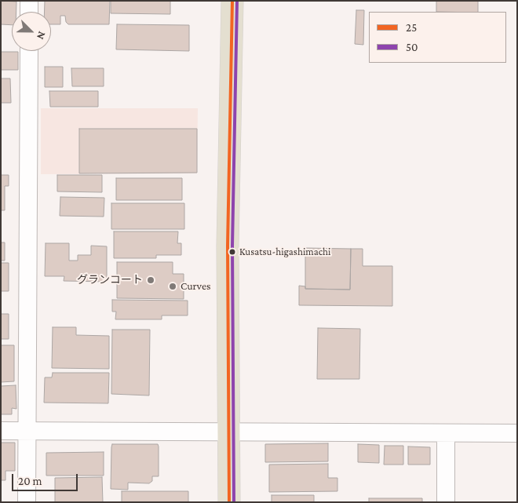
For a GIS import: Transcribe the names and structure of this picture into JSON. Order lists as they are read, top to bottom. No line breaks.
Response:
{"places":["Kusatsu-higashimachi","グランコート","Curves"],"lines":["transit line 25","transit line 50"],"legend":["25","50"],"scale_bar":"20 m","north":"bottom right"}
